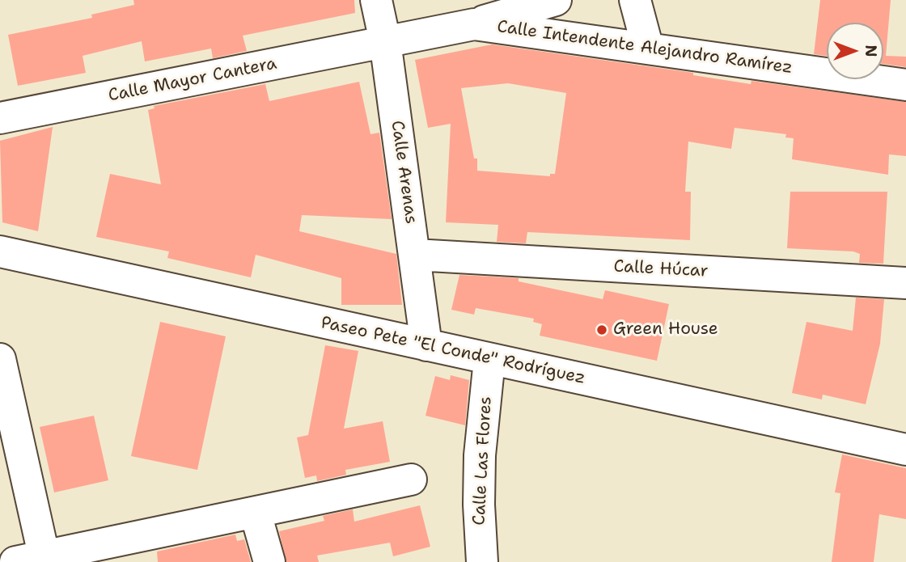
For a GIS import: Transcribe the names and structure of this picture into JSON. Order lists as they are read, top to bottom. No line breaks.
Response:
{"streets":{"street":["Calle Intendente Alejandro Ramírez","Calle Mayor Cantera","Calle Arenas","Calle Húcar","Paseo Pete \"El Conde\" Rodríguez","Calle Las Flores"]},"crossings":[["Calle Intendente Alejandro Ramírez","Calle Mayor Cantera"],["Calle Intendente Alejandro Ramírez","Calle Arenas"],["Calle Mayor Cantera","Calle Arenas"],["Calle Arenas","Calle Húcar"],["Calle Arenas","Paseo Pete \"El Conde\" Rodríguez"],["Paseo Pete \"El Conde\" Rodríguez","Calle Las Flores"]],"places":["Green House"],"north":"right"}
